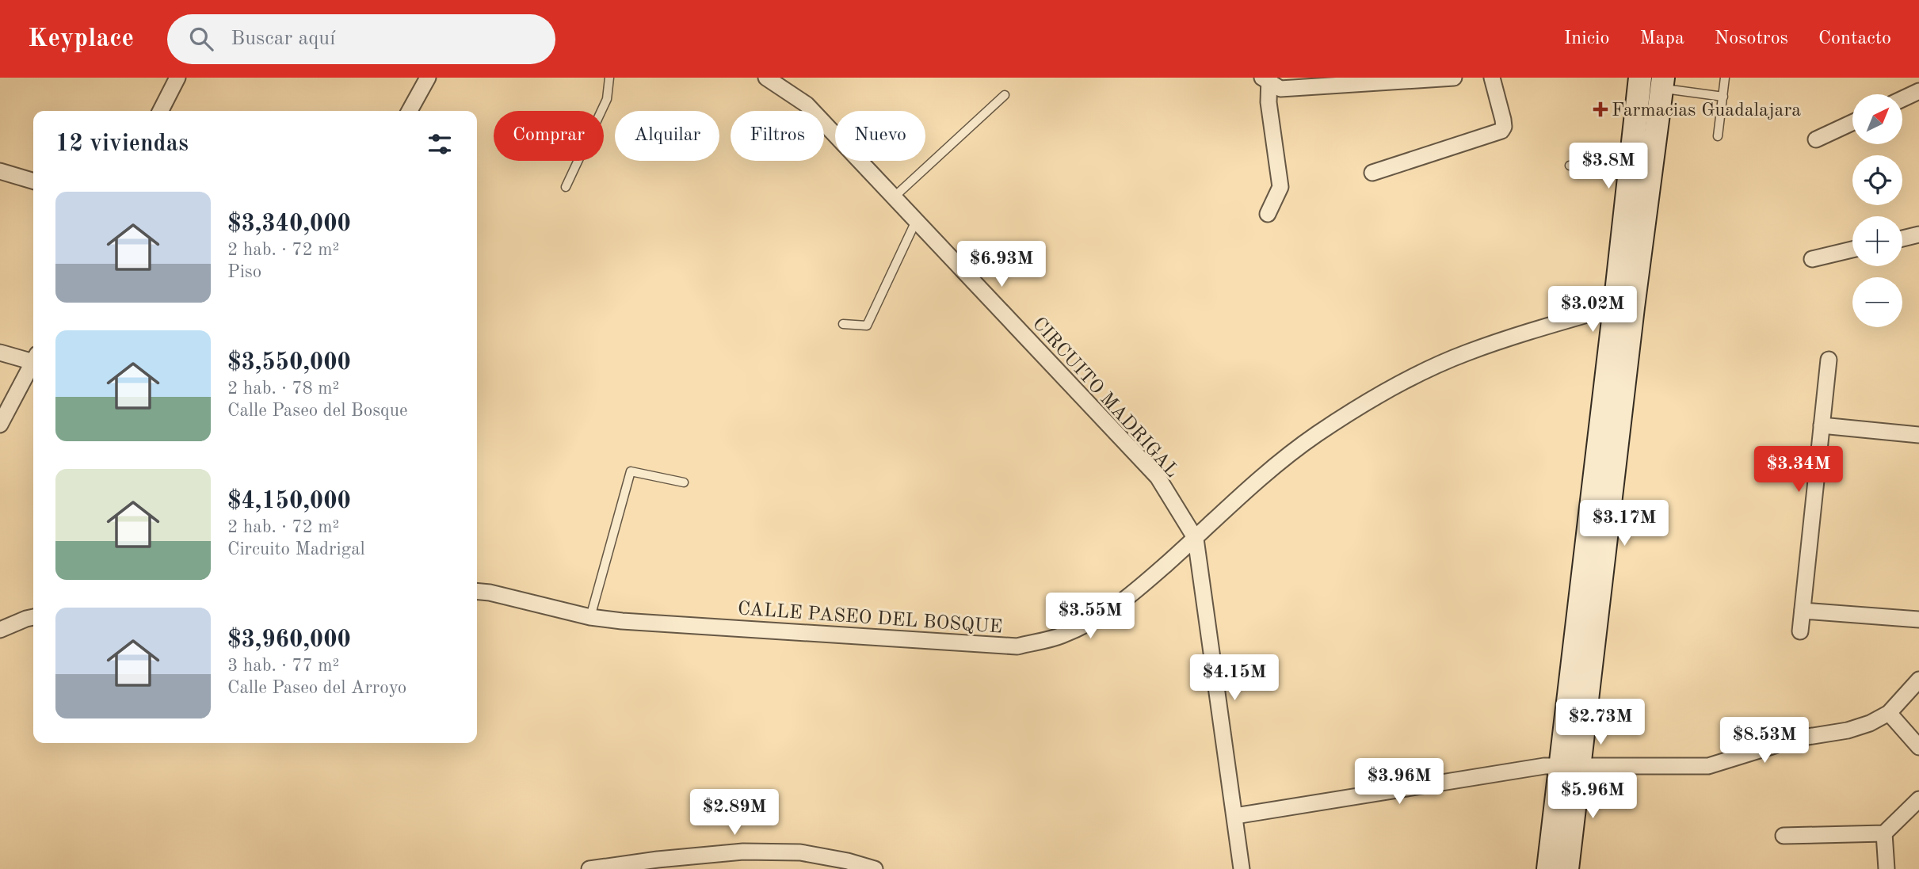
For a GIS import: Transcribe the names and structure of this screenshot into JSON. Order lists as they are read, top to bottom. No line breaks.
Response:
{"streets":{"street":["CIRCUITO MADRIGAL","CALLE PASEO DEL BOSQUE"]},"crossings":[["CIRCUITO MADRIGAL","CALLE PASEO DEL BOSQUE"]],"places":{"health":["Farmacias Guadalajara"]},"north":"top right","page":{"header":"Keyplace","search":"Buscar aquí","nav":["Inicio","Mapa","Nosotros","Contacto"],"map_buttons":["+","−"],"chip":["Comprar","Alquilar","Filtros","Nuevo"],"heading":"12 viviendas","price":["$3.8M","$6.93M","$3.02M","$3.34M","$3.17M","$3.55M","$4.15M","$2.73M","$8.53M","$3.96M","$5.96M","$2.89M"],"list":[{"name":"$3,340,000","note":"2 hab. · 72 m² · Piso"},{"name":"$3,550,000","note":"2 hab. · 78 m² · Calle Paseo del Bosque"},{"name":"$4,150,000","note":"2 hab. · 72 m² · Circuito Madrigal"},{"name":"$3,960,000","note":"3 hab. · 77 m² · Calle Paseo del Arroyo"}]}}
